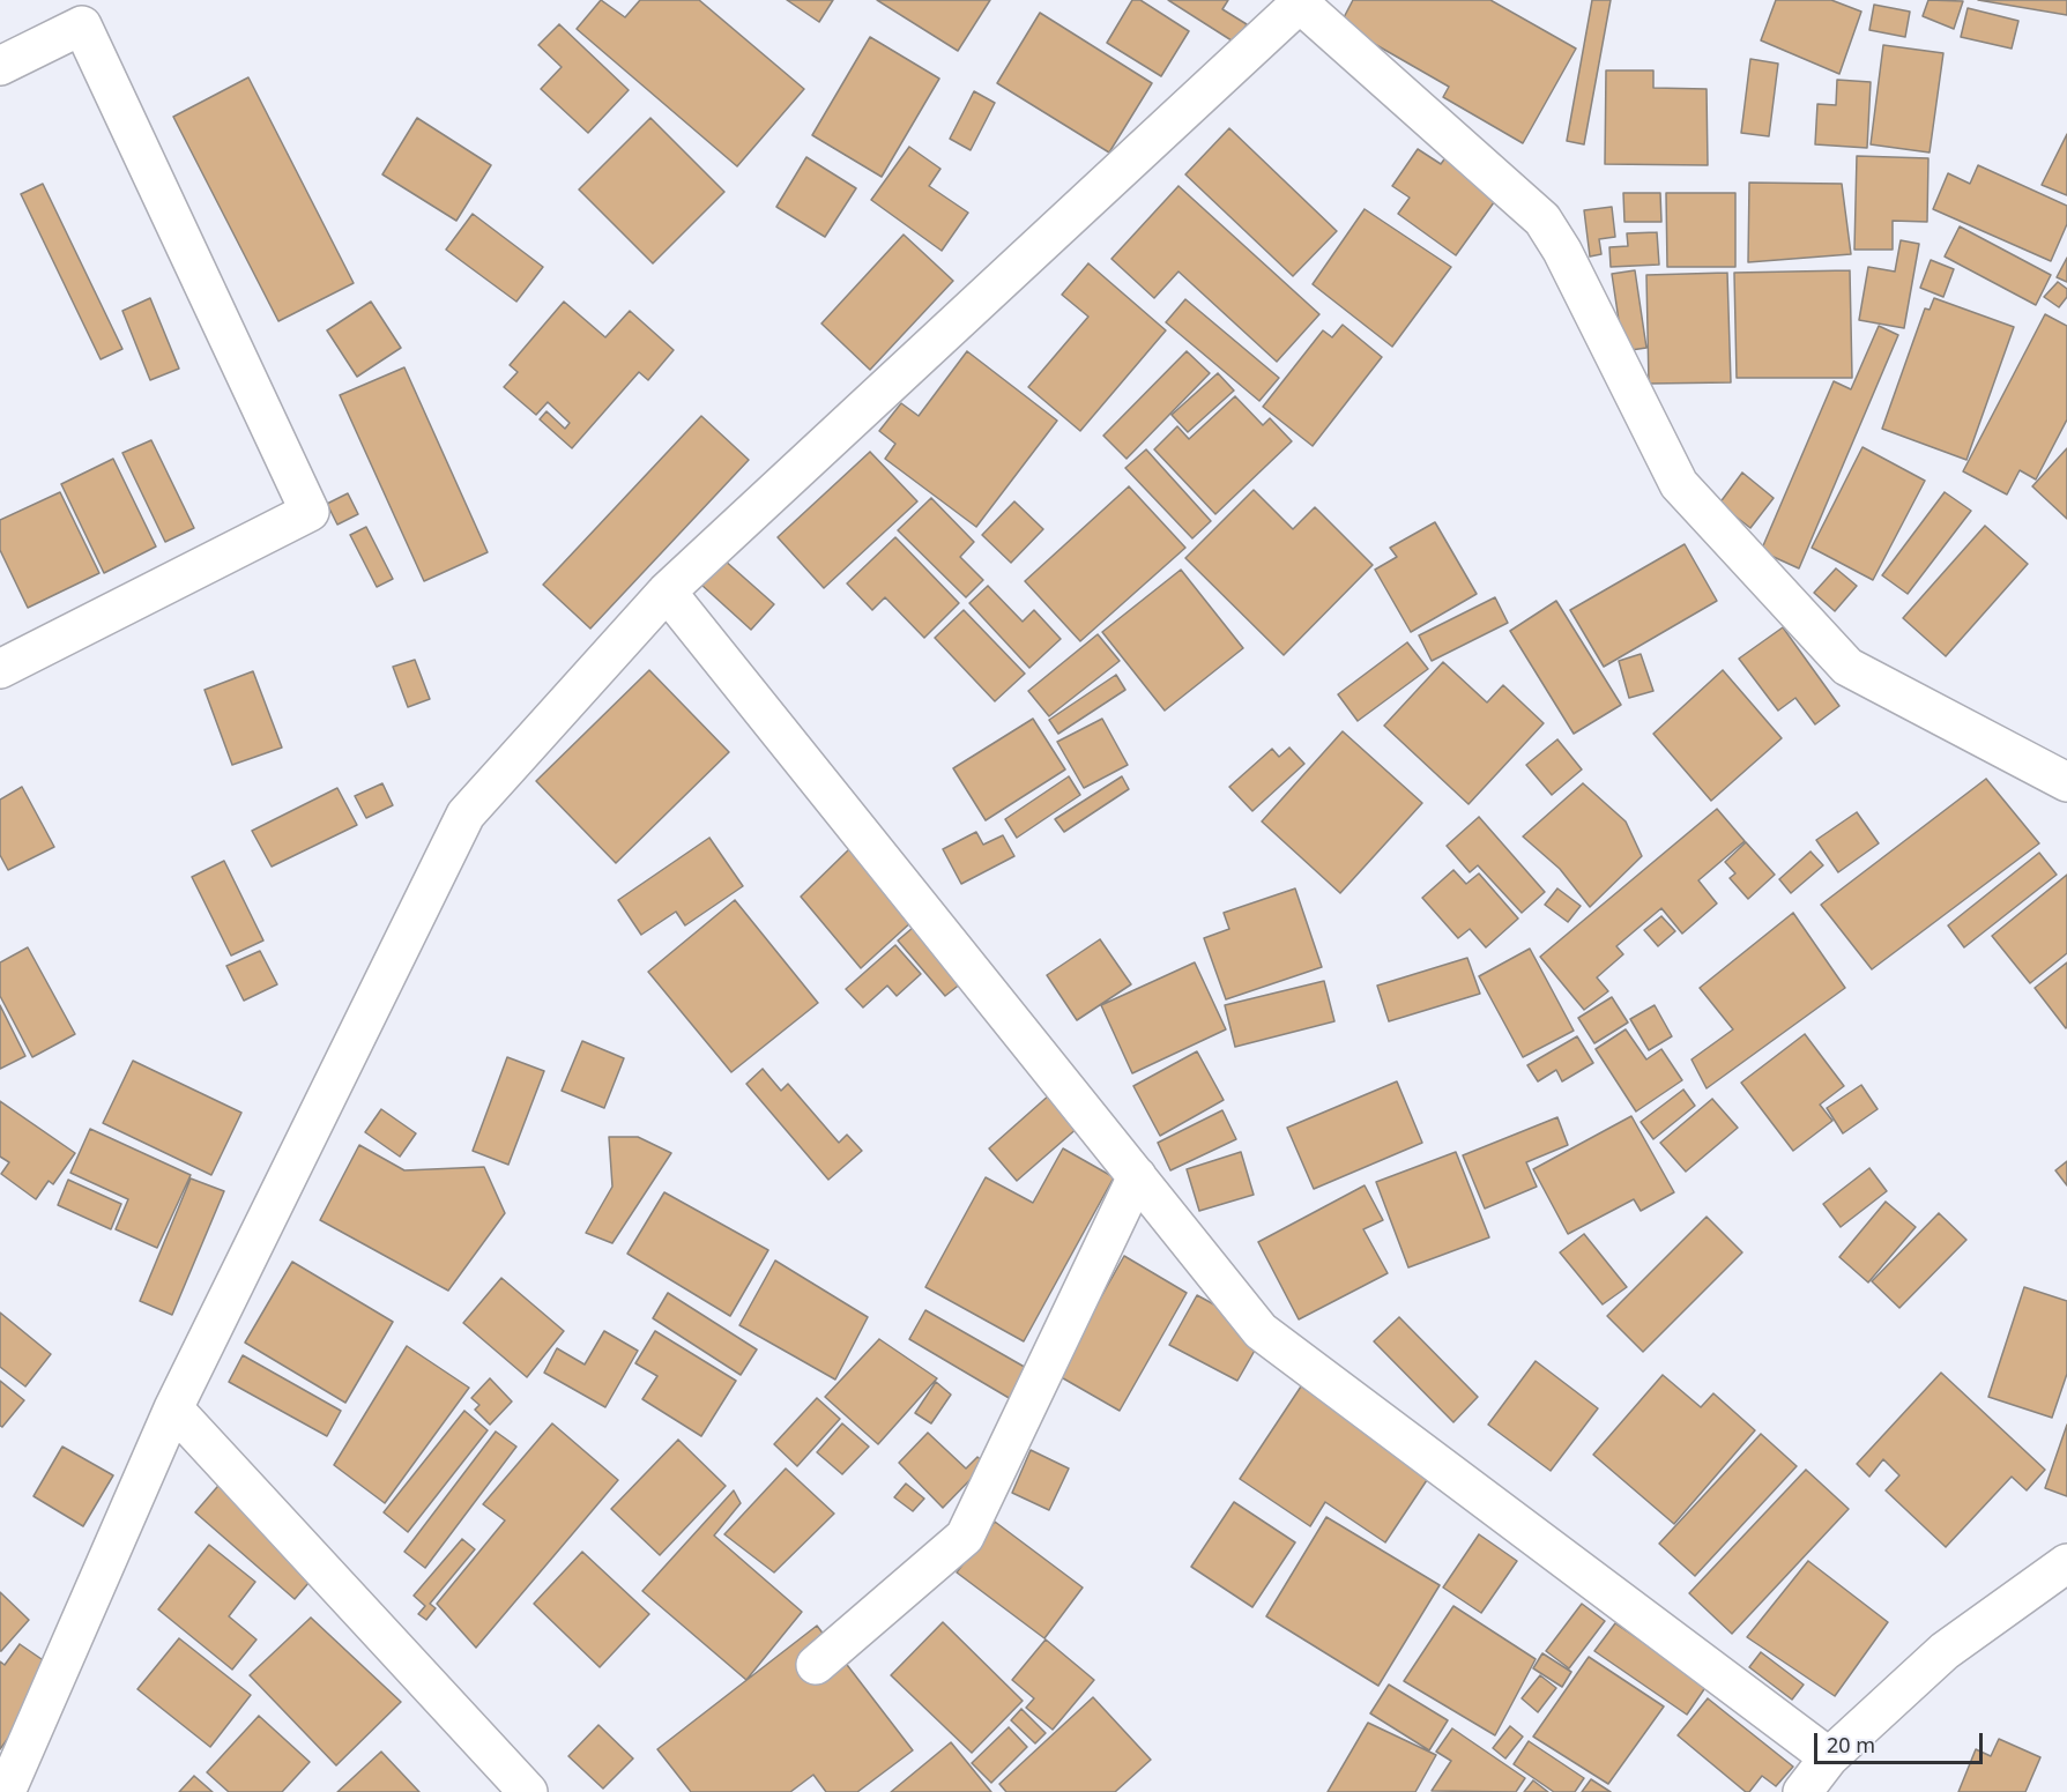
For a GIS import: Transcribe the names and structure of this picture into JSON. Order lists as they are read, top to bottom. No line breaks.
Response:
{"scale_bar":"20 m"}
